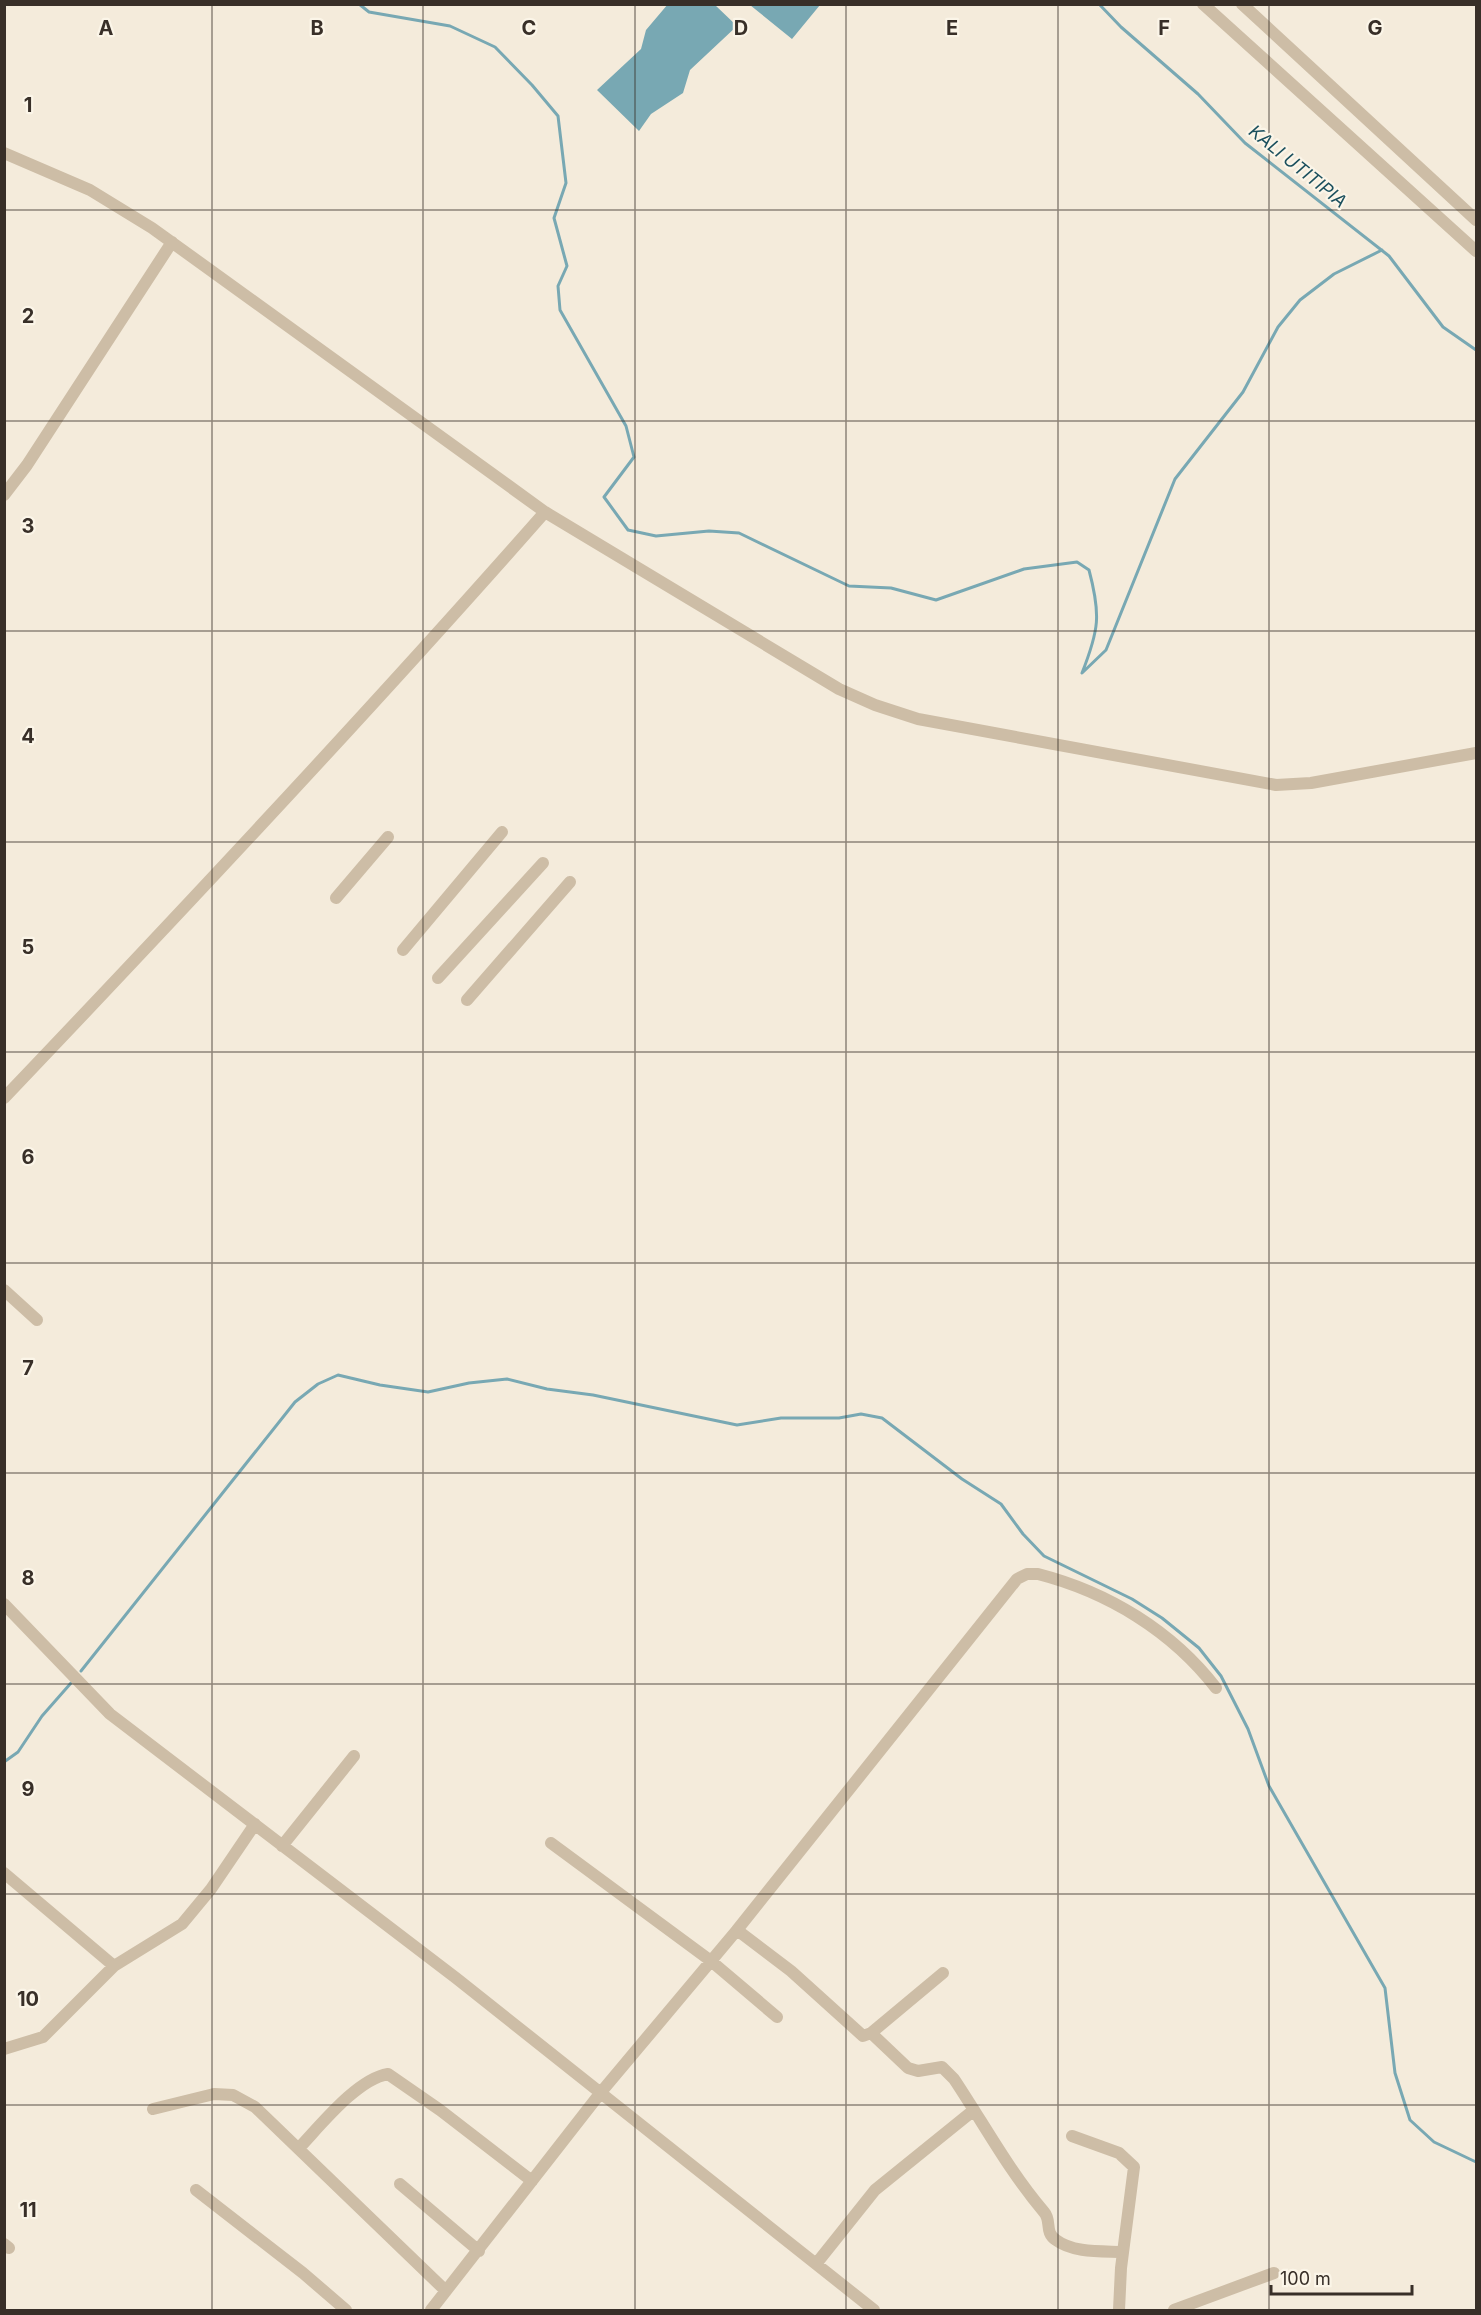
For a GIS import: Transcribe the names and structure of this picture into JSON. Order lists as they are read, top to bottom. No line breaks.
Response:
{"water":["KALI UTITIPIA"],"scale_bar":"100 m","grid":{"columns":["A","B","C","D","E","F","G"],"rows":["1","2","3","4","5","6","7","8","9","10","11"]}}
